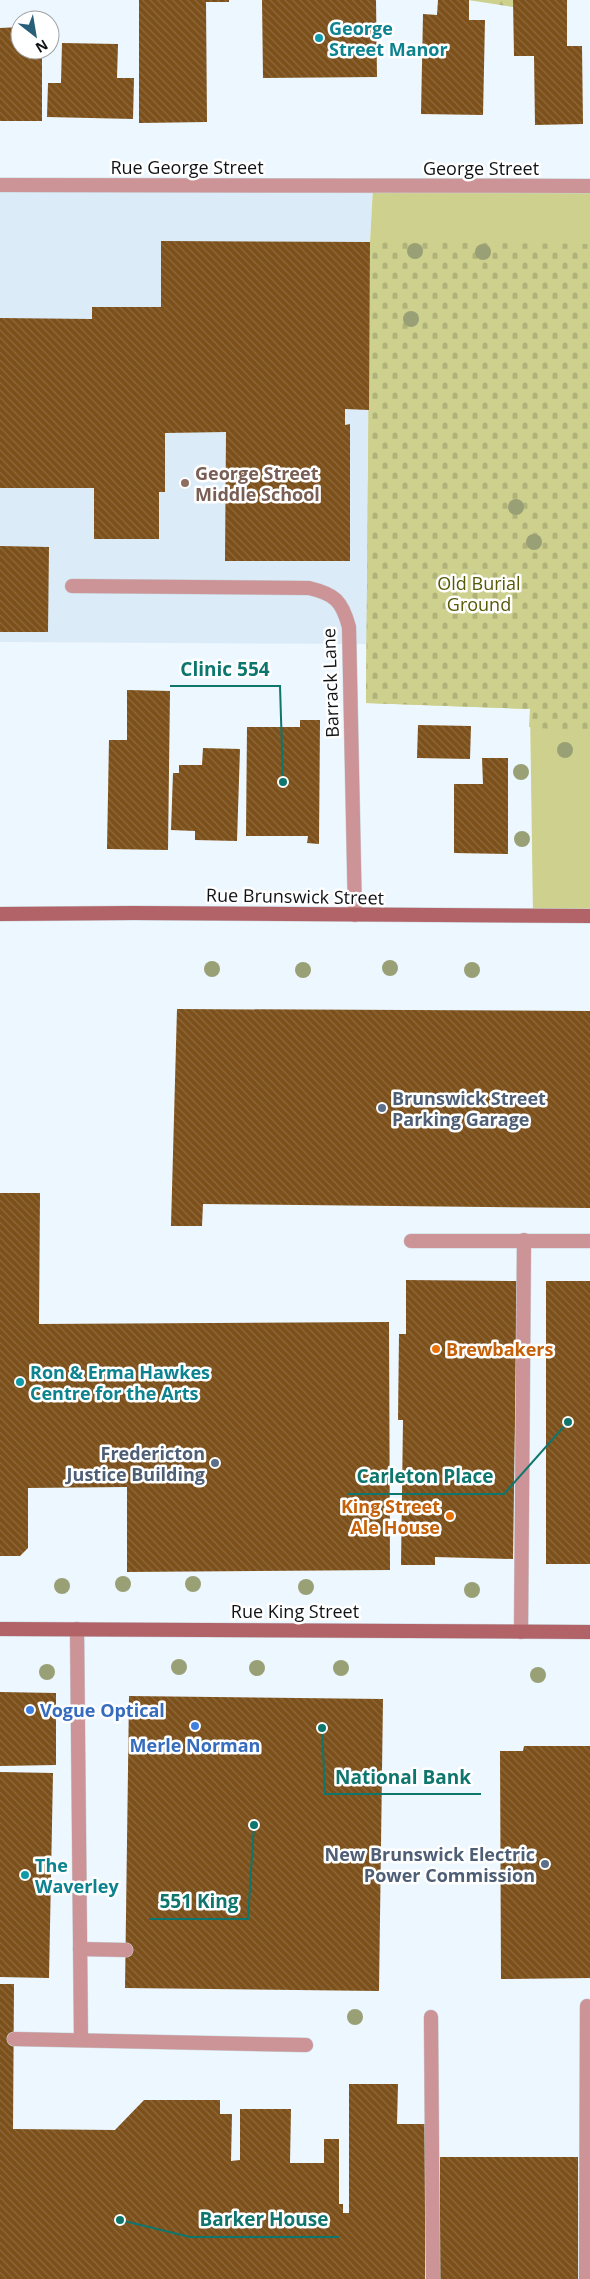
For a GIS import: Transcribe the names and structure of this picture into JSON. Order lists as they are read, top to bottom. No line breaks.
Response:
{"streets":{"main road":["Rue Brunswick Street","Rue King Street"],"street":["Rue George Street","George Street","Barrack Lane"]},"crossings":[["Rue George Street","George Street"],["Barrack Lane","Rue Brunswick Street"]],"parks":["Old Burial Ground"],"places":["George Street Manor","George Street Middle School","Clinic 554","Brunswick Street Parking Garage","Brewbakers","Ron & Erma Hawkes Centre for the Arts","Carleton Place","Fredericton Justice Building","King Street Ale House","Vogue Optical","Merle Norman","National Bank","551 King","New Brunswick Electric Power Commission","The Waverley","Barker House"],"north":"bottom right"}
